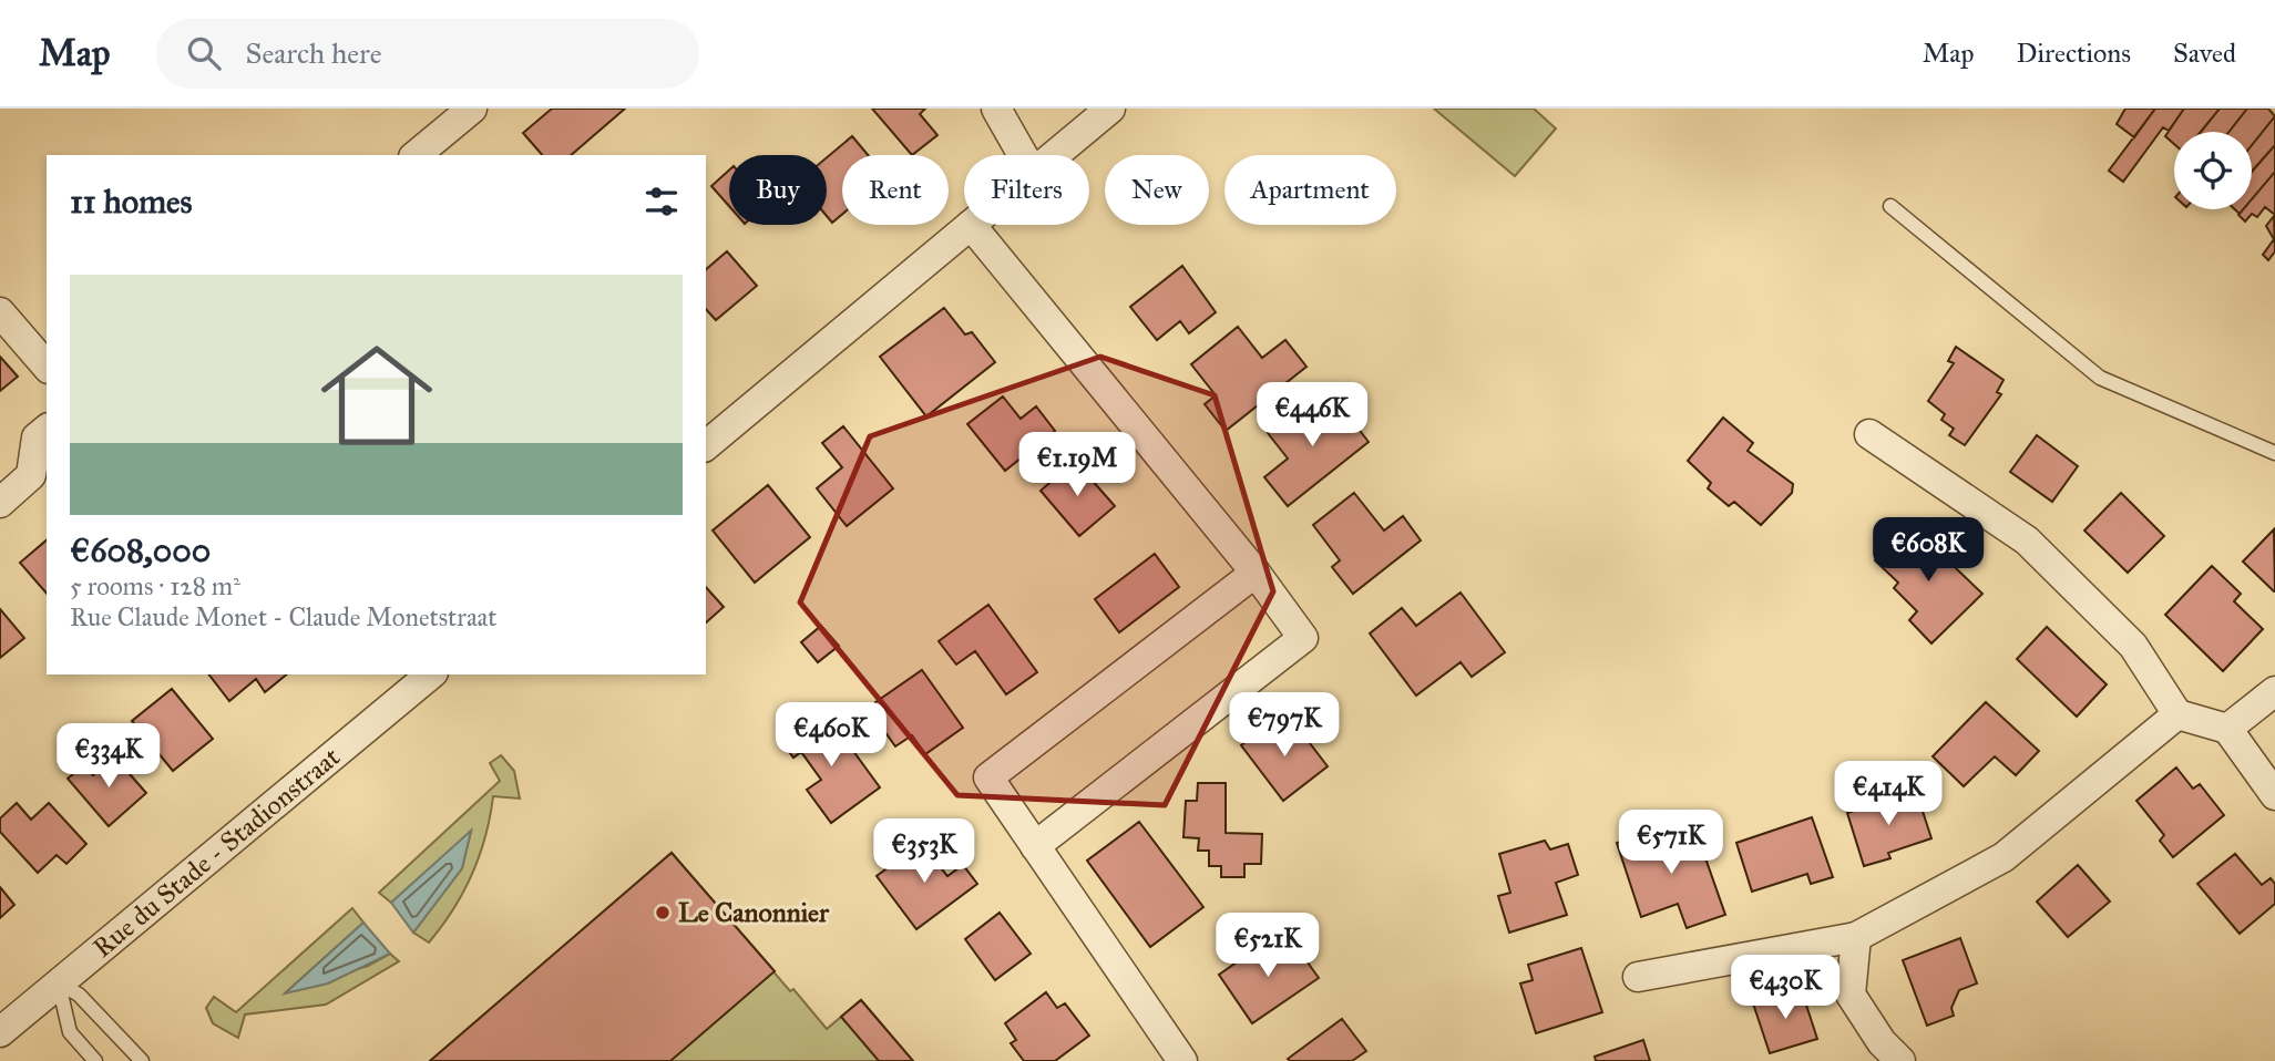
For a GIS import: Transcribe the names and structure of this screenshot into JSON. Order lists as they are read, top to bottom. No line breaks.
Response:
{"streets":{"street":["Rue du Stade - Stadionstraat"]},"places":["Le Canonnier"],"page":{"header":"Map","search":"Search here","nav":["Map","Directions","Saved"],"chip":["Buy","Rent","Filters","New","Apartment"],"heading":"11 homes","list":[{"name":"€608,000","note":"5 rooms · 128 m² · Rue Claude Monet - Claude Monetstraat"}],"price":["€446K","€1.19M","€608K","€797K","€460K","€334K","€414K","€571K","€353K","€521K","€430K"]}}
